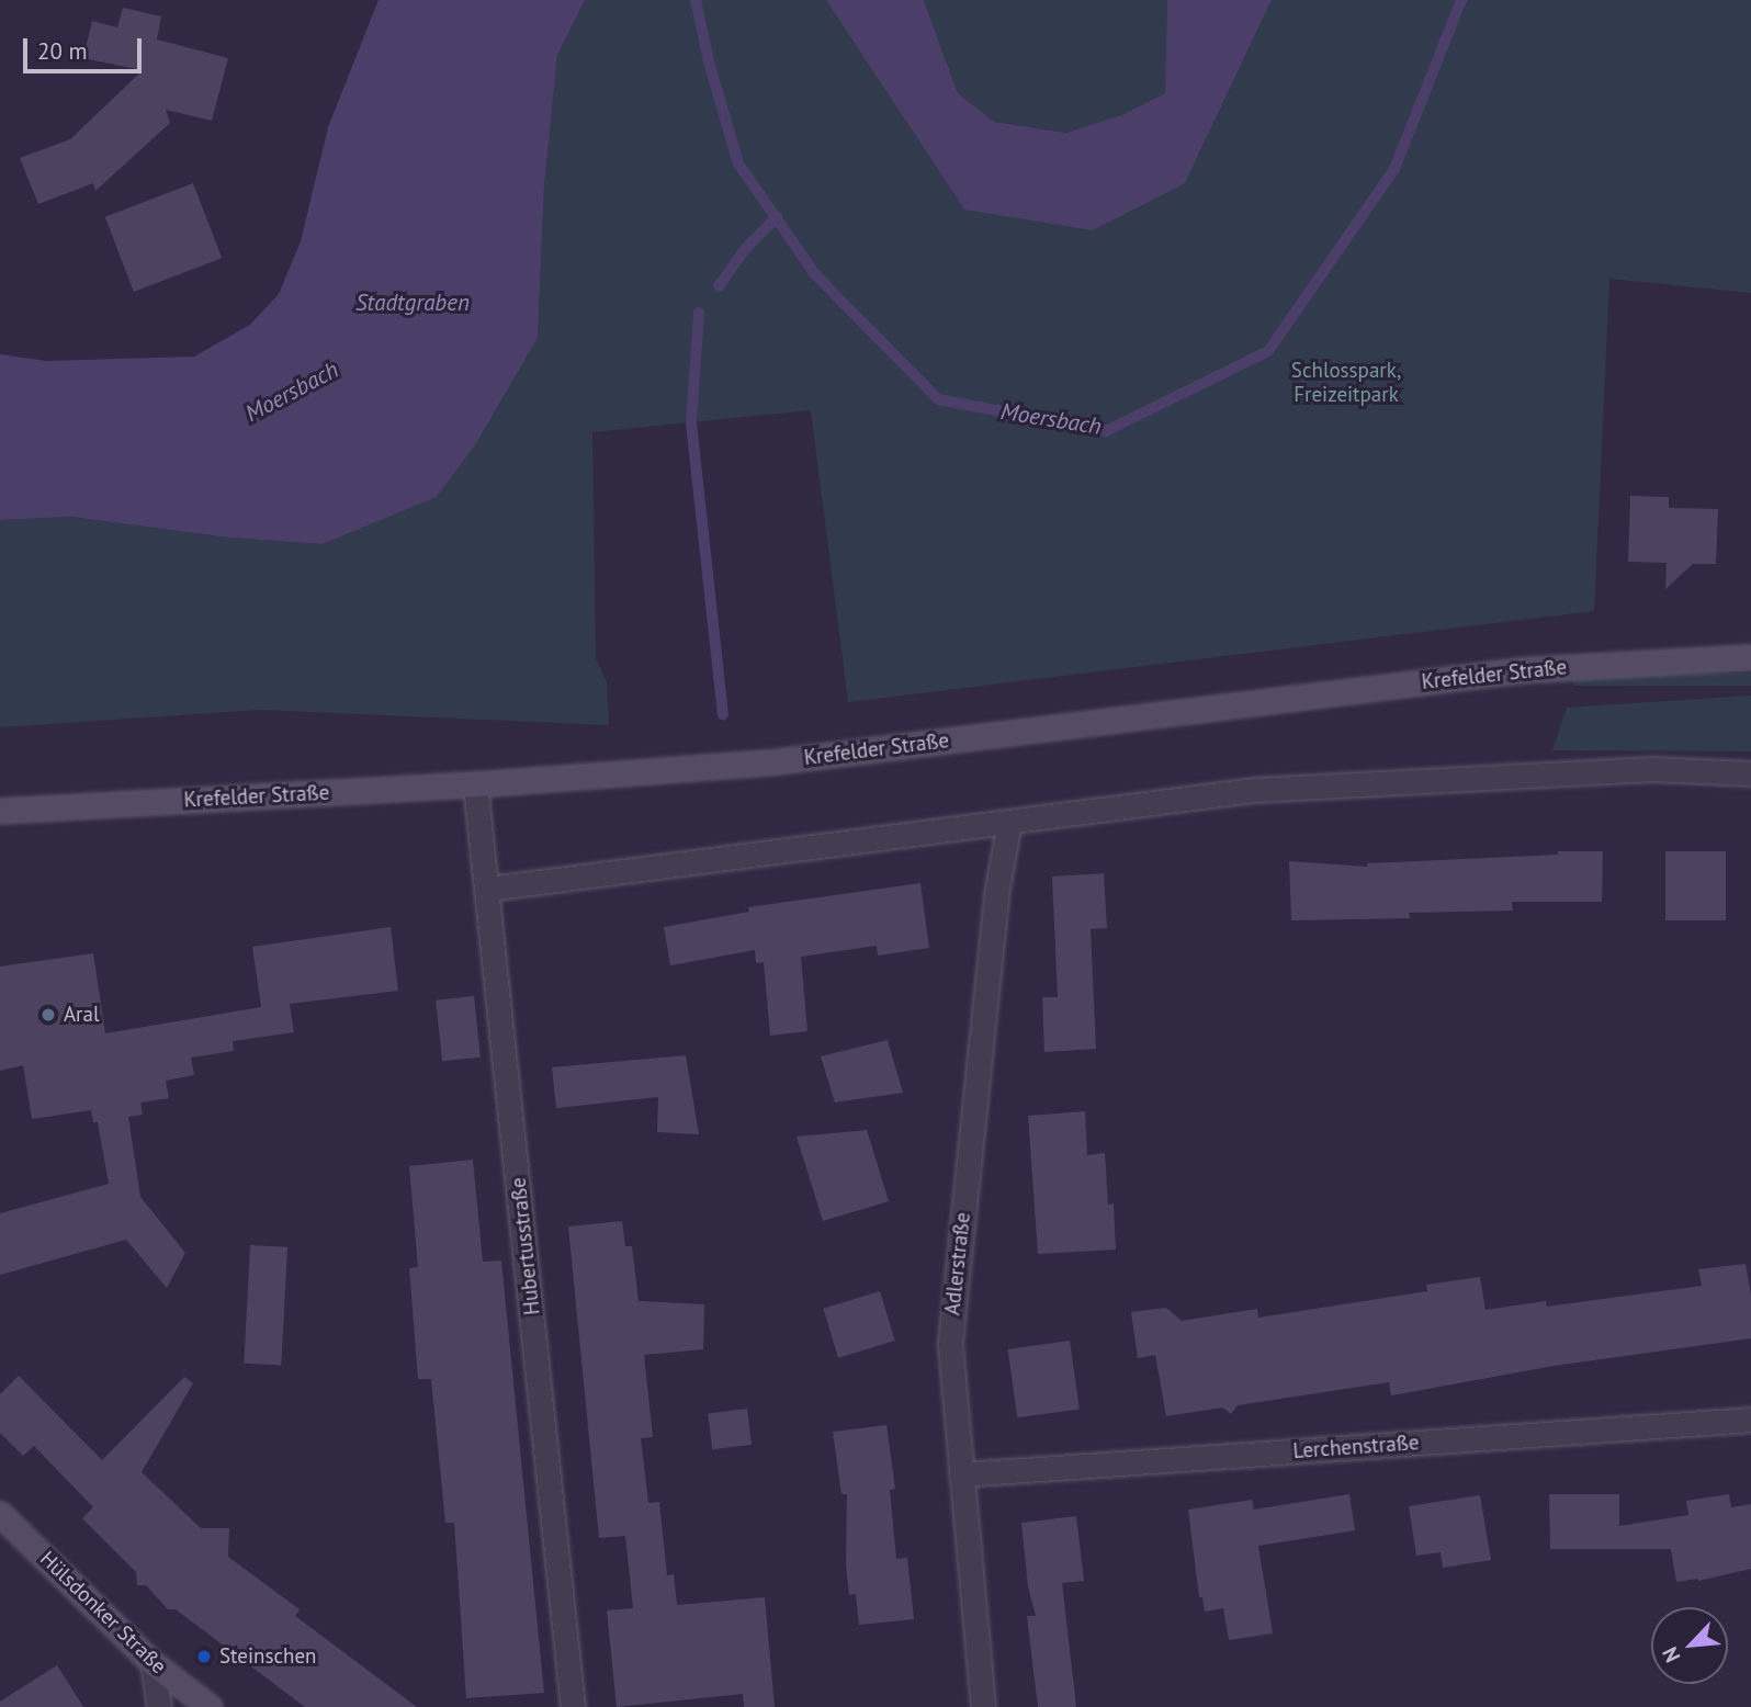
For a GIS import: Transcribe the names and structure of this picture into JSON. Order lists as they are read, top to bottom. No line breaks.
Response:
{"streets":{"main road":["Krefelder Straße","Hülsdonker Straße"],"street":["Hubertusstraße","Adlerstraße","Lerchenstraße"]},"crossings":[["Krefelder Straße","Hubertusstraße"],["Adlerstraße","Lerchenstraße"]],"water":["Stadtgraben","Moersbach"],"parks":["Schlosspark, Freizeitpark"],"places":["Aral","Steinschen"],"scale_bar":"20 m","north":"bottom left"}
